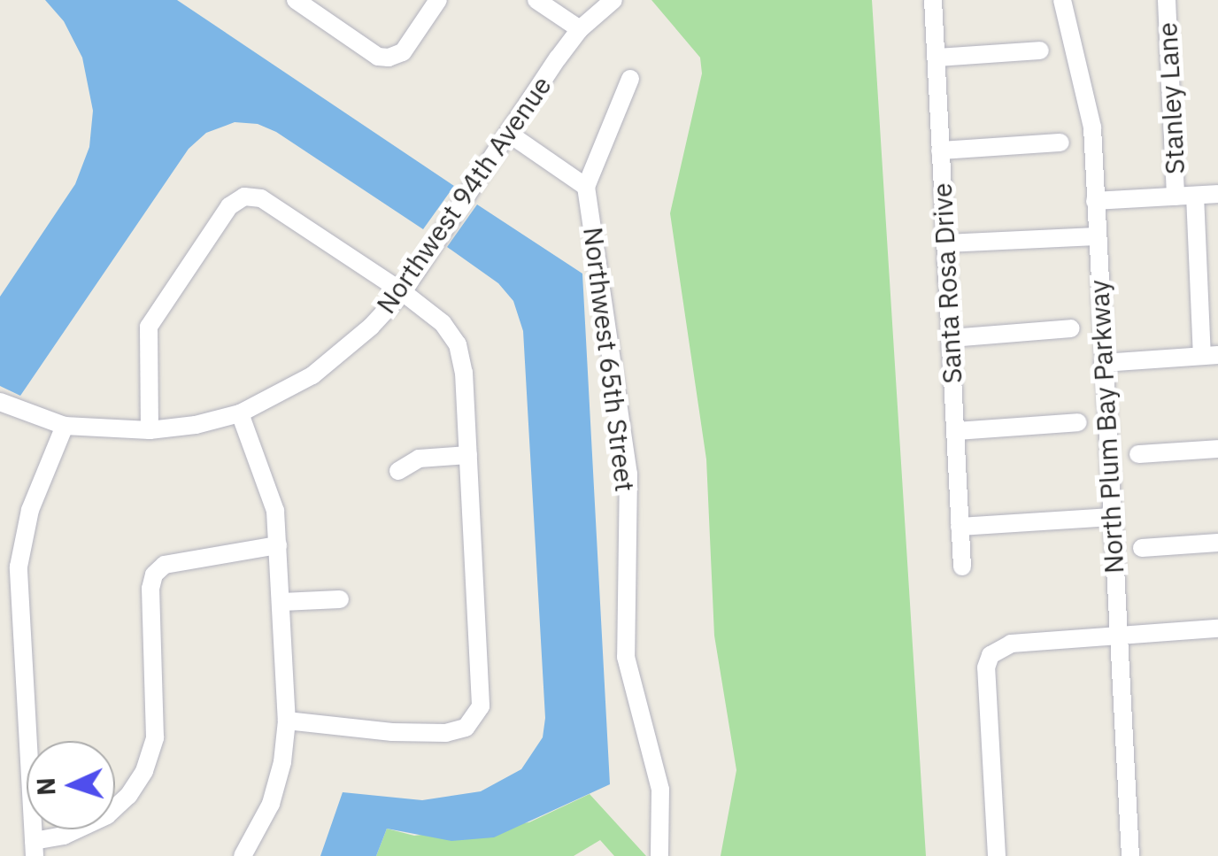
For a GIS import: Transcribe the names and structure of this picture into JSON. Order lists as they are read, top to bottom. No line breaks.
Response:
{"streets":{"street":["Stanley Lane","Northwest 94th Avenue","Santa Rosa Drive","Northwest 65th Street","North Plum Bay Parkway"]},"north":"left"}
